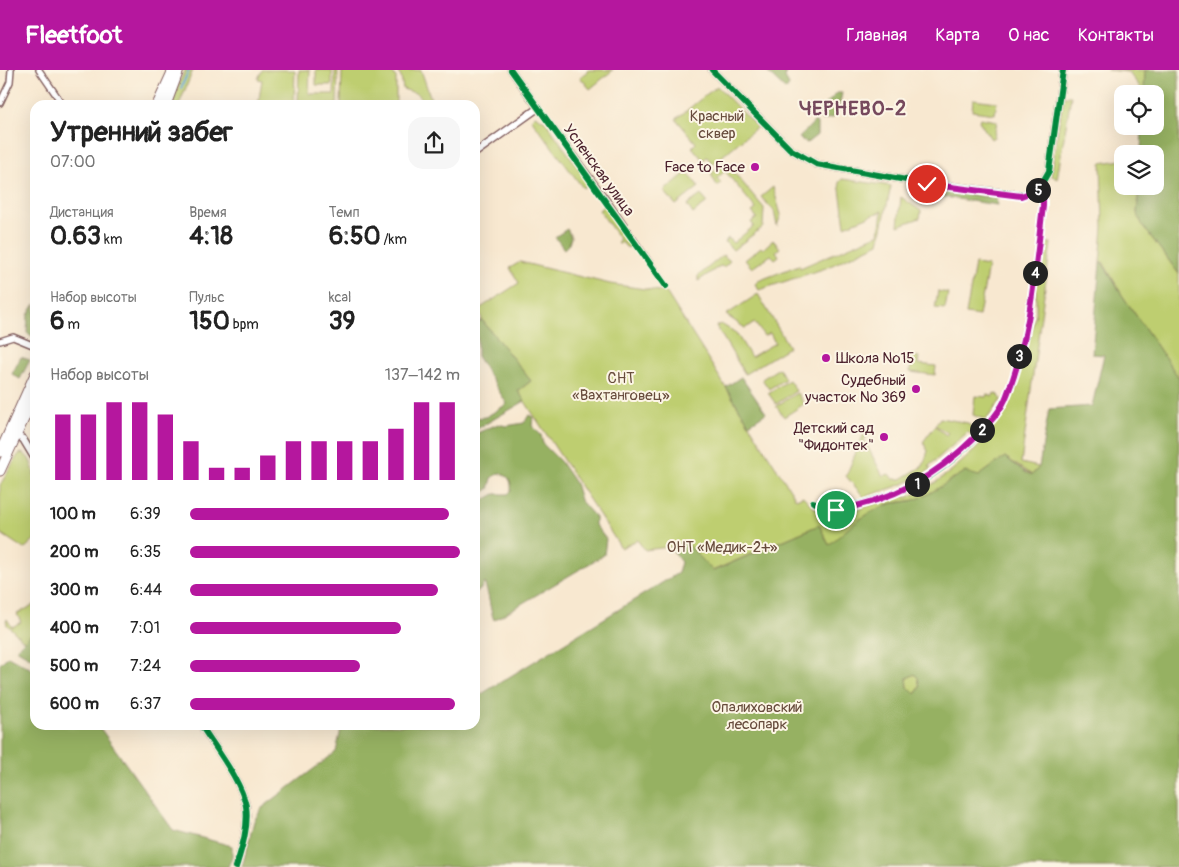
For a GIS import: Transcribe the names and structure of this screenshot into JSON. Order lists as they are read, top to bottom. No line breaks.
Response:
{"streets":{"street":["Успенская улица"]},"districts":["ЧЕРНЕВО-2"],"parks":["Красный сквер","СНТ «Вахтанговец»","ОНТ «Медик-2+»","Опалиховский лесопарк"],"places":["Face to Face","Школа №15","Судебный участок № 369","Детский сад \"Фидонтек\""],"page":{"header":"Fleetfoot","nav":["Главная","Карта","О нас","Контакты"],"heading":["Утренний забег","07:00"],"pins":["5","4","3","2","1"],"stats":[["Дистанция","0.63 km"],["Время","4:18"],["Темп","6:50 /km"],["Набор высоты","6 m"],["Пульс","150 bpm"],["kcal","39"]],"chart":["Набор высоты","137–142 m"],"list":[{"name":"100 m","note":"6:39"},{"name":"200 m","note":"6:35"},{"name":"300 m","note":"6:44"},{"name":"400 m","note":"7:01"},{"name":"500 m","note":"7:24"},{"name":"600 m","note":"6:37"}]}}
